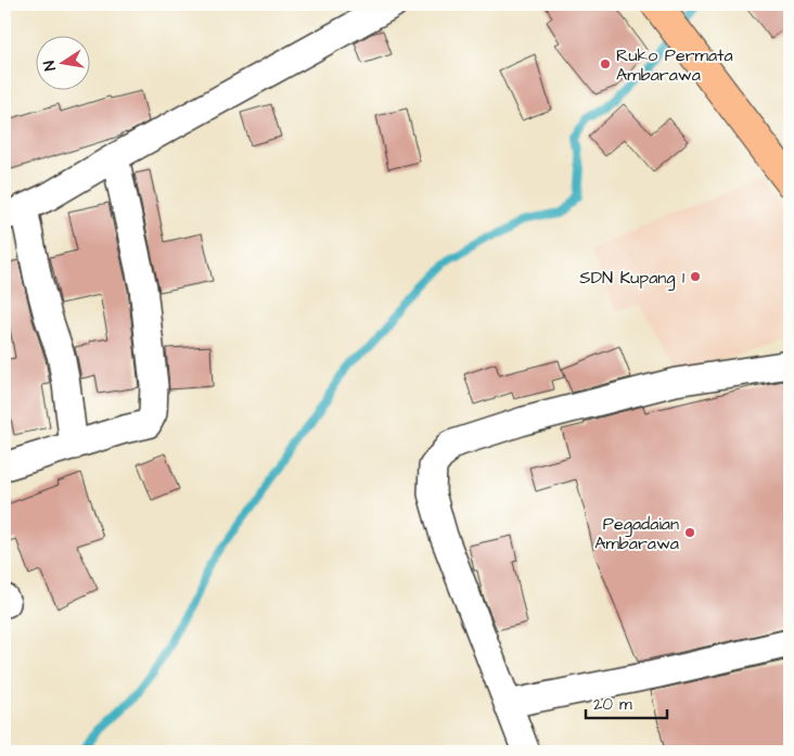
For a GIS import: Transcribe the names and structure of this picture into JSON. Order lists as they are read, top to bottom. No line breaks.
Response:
{"places":["Ruko Permata Ambarawa","SDN Kupang 1","Pegadaian Ambarawa"],"scale_bar":"20 m","north":"left"}
